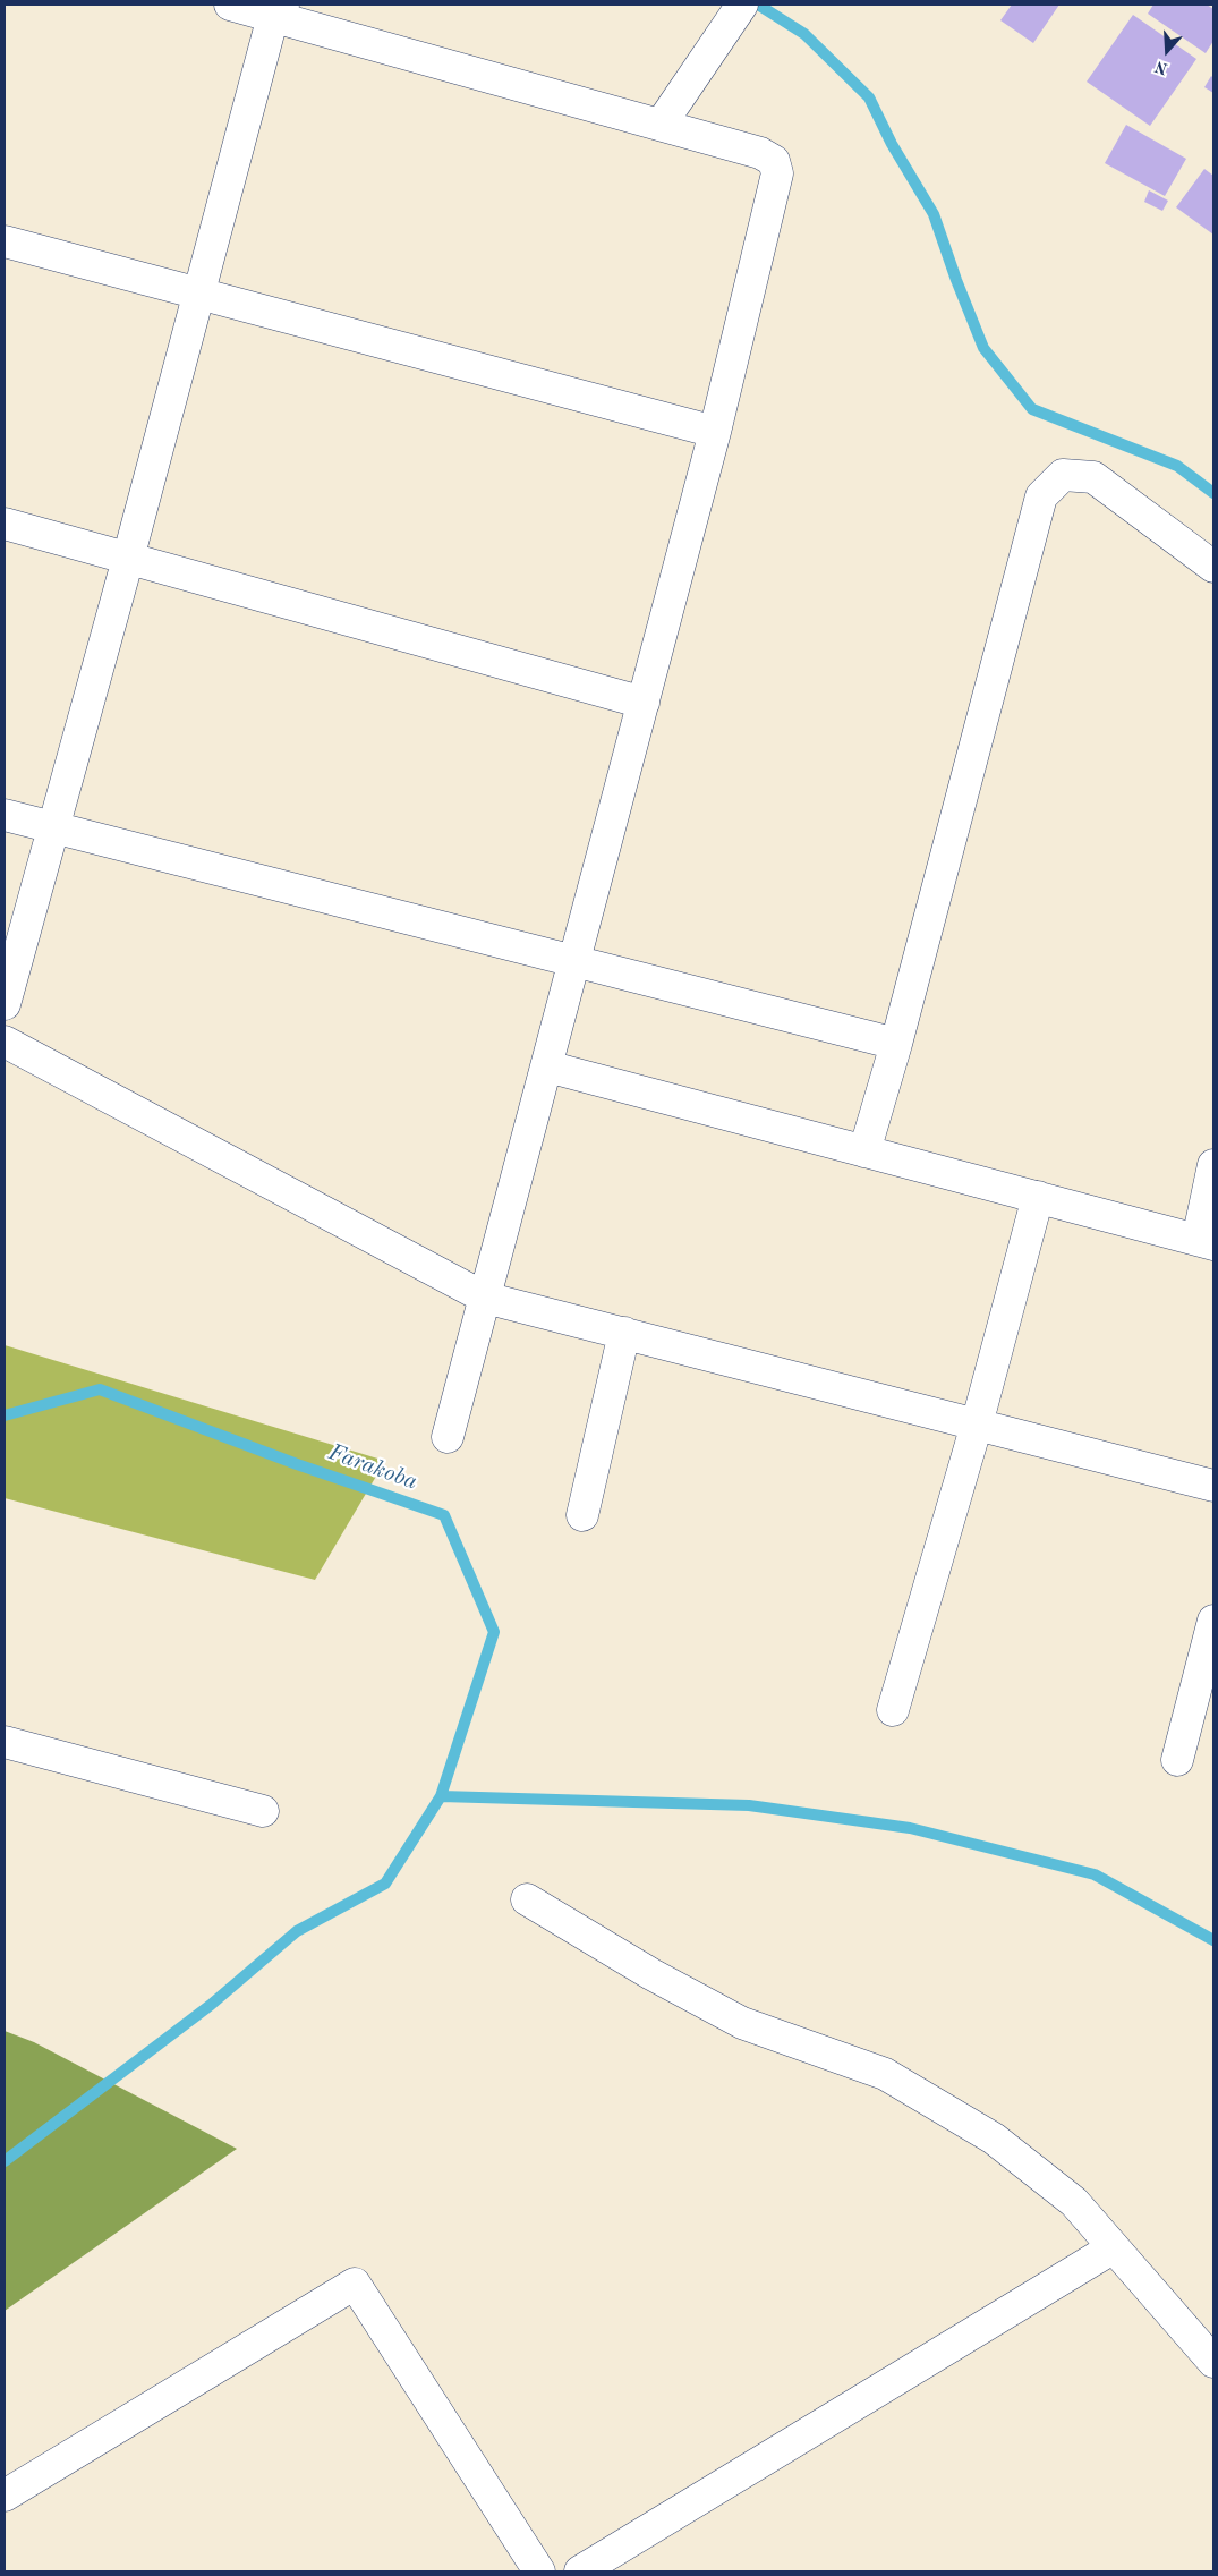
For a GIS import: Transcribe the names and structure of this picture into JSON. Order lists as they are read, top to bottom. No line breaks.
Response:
{"water":["Farakoba"],"north":"bottom"}
